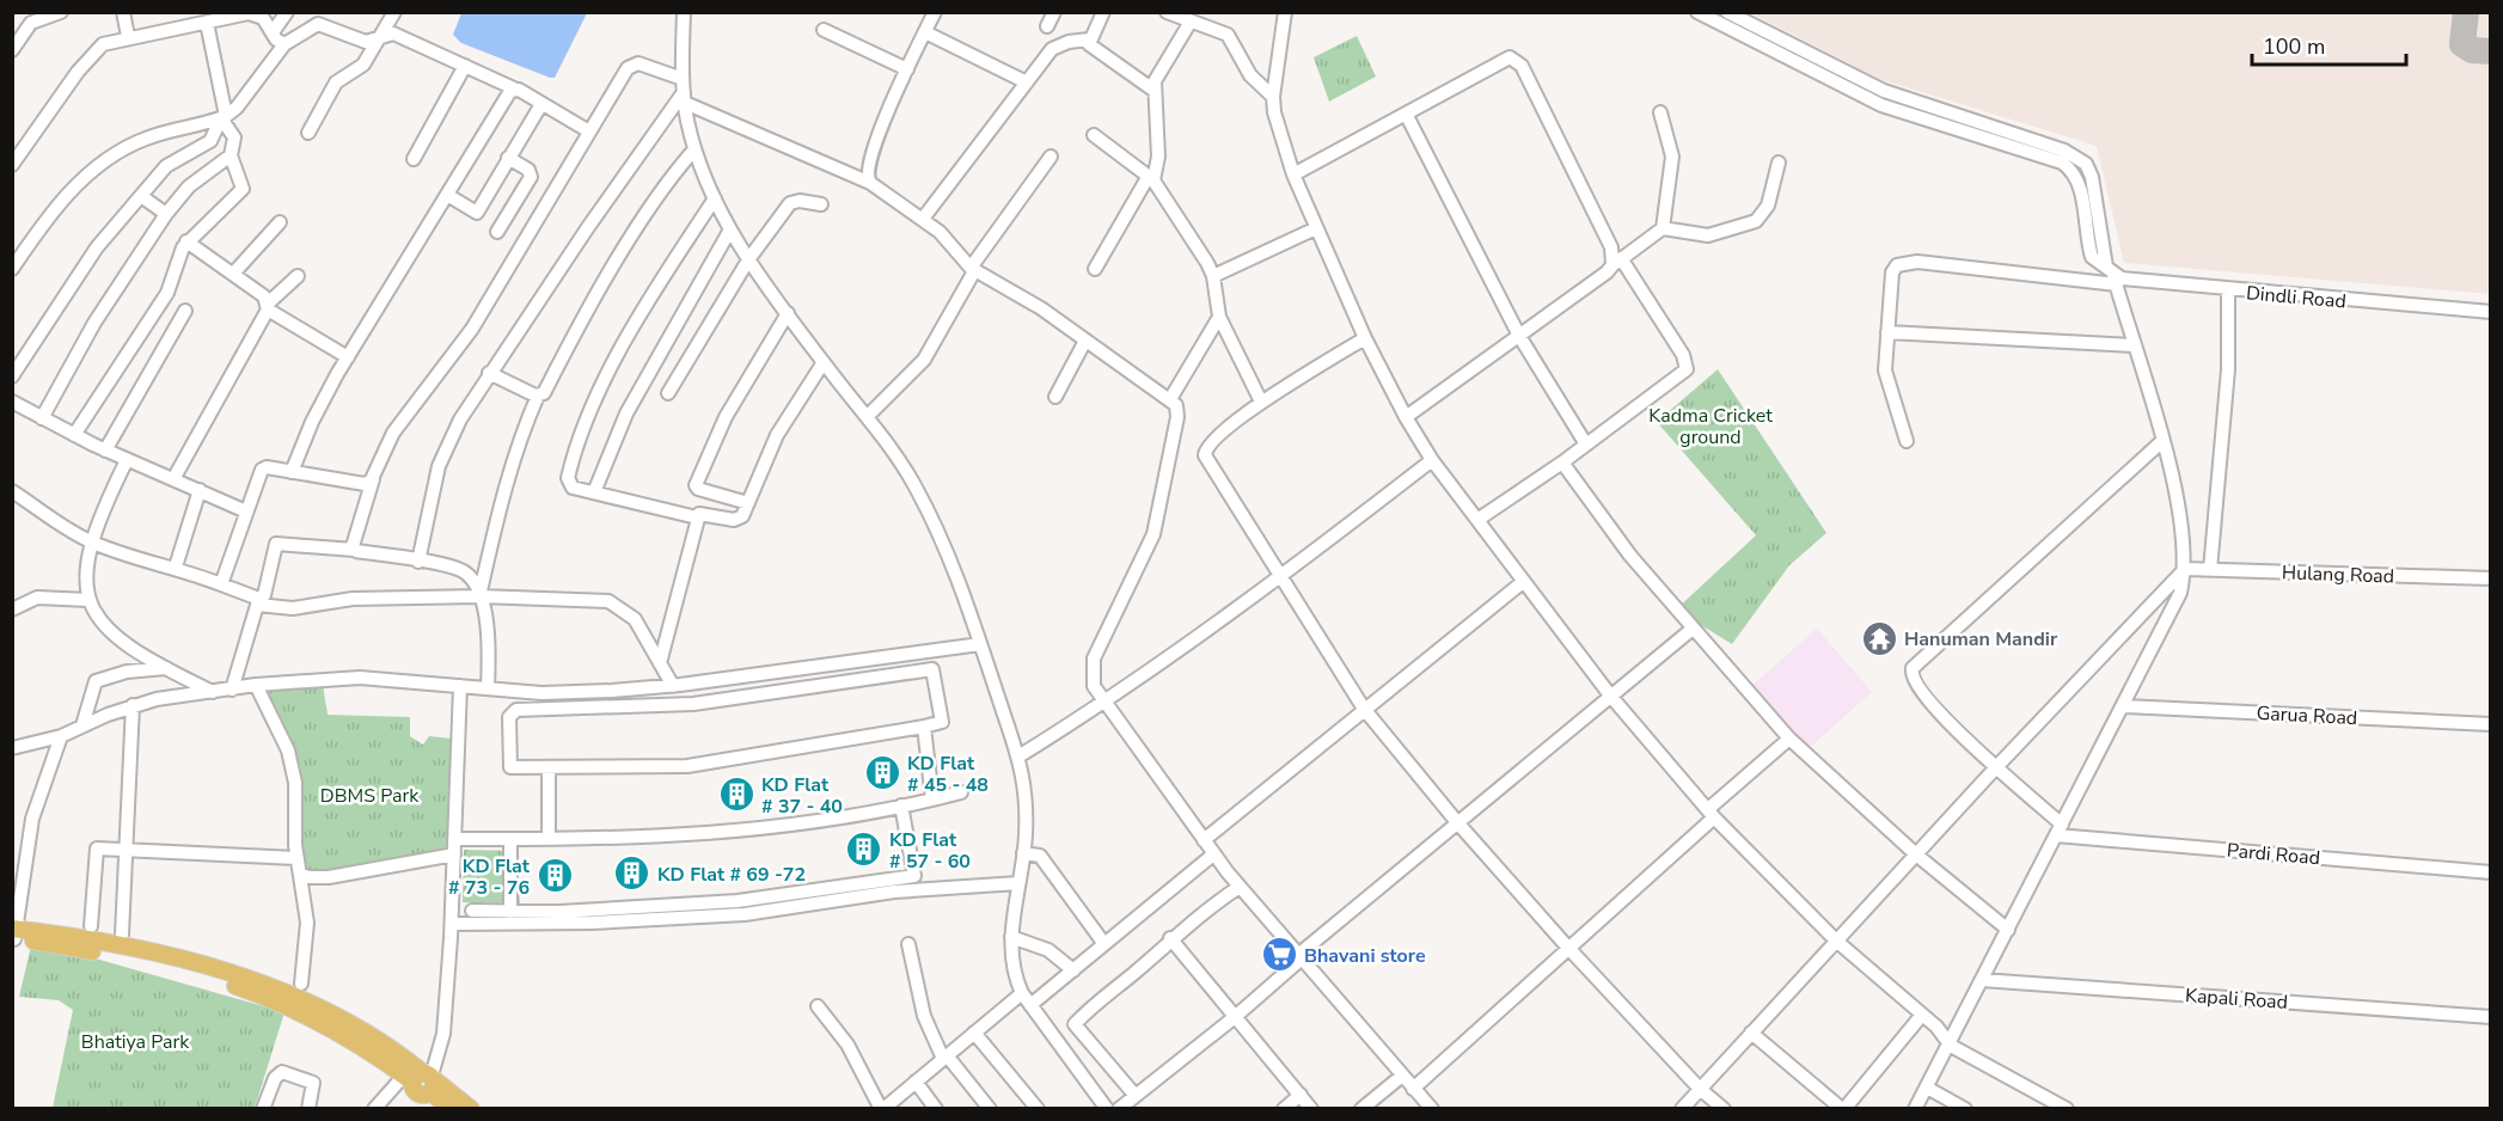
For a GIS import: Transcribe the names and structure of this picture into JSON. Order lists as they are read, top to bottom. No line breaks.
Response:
{"streets":{"street":["Dindli Road","Hulang Road","Garua Road","Pardi Road","Kapali Road"]},"parks":["Kadma Cricket ground","DBMS Park","Bhatiya Park"],"places":{"temple":["Hanuman Mandir"],"building":["KD Flat # 45 - 48","KD Flat # 37 - 40","KD Flat # 57 - 60","KD Flat # 69 -72","KD Flat # 73 - 76"],"supermarket":["Bhavani store"]},"scale_bar":"100 m"}
